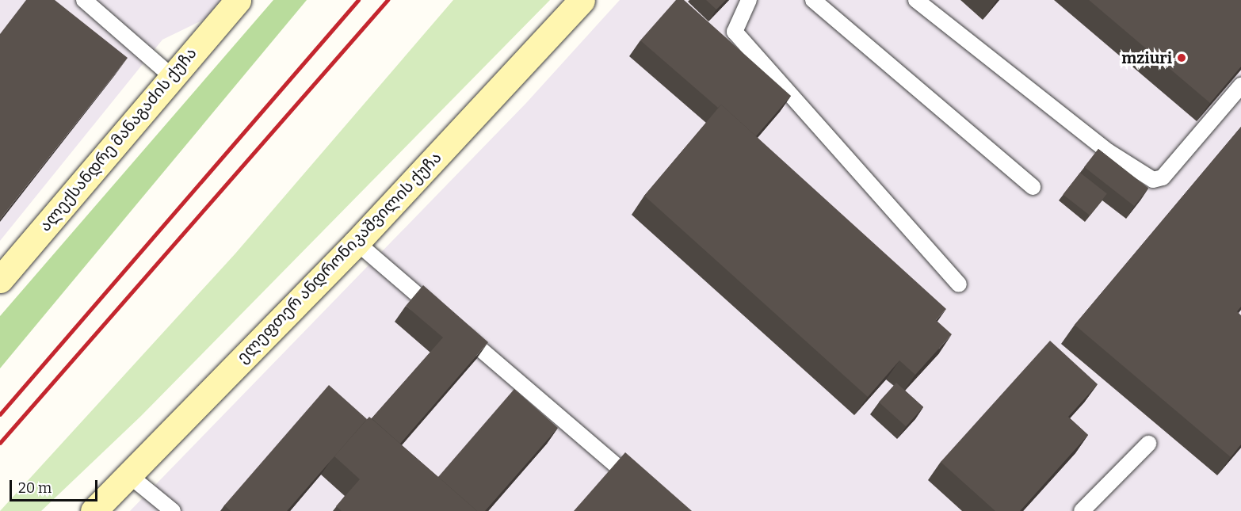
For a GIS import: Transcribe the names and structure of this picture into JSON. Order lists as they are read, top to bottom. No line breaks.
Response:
{"streets":{"main road":["ალექსანდრე მანაგაძის ქუჩა","ელეფთერ ანდრონიკაშვილის ქუჩა"]},"places":["mziuri"],"scale_bar":"20 m"}
